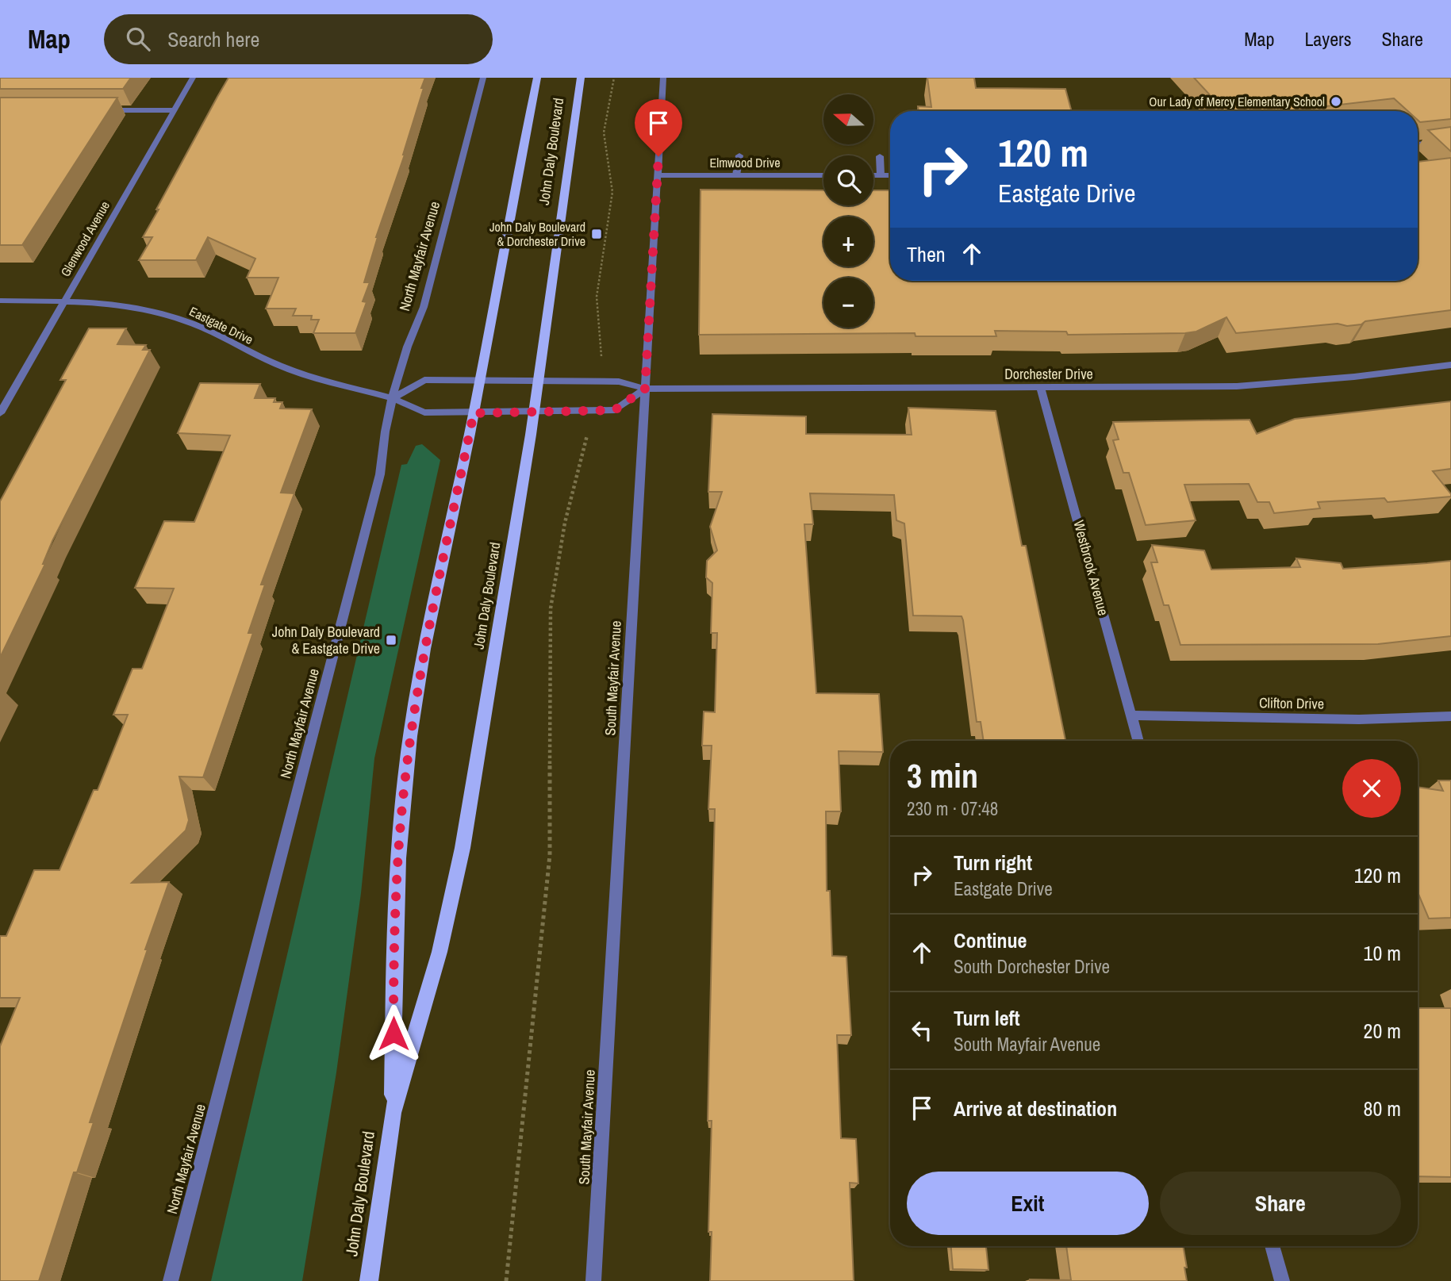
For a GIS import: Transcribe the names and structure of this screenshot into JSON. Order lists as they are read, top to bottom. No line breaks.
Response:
{"streets":{"main road":["John Daly Boulevard"],"street":["Elmwood Drive","Glenwood Avenue","North Mayfair Avenue","Eastgate Drive","Dorchester Drive","Westbrook Avenue","South Mayfair Avenue","Clifton Drive"]},"crossings":[["John Daly Boulevard","Eastgate Drive"],["John Daly Boulevard","Dorchester Drive"],["Elmwood Drive","South Mayfair Avenue"],["Glenwood Avenue","Eastgate Drive"],["North Mayfair Avenue","Eastgate Drive"],["Eastgate Drive","Dorchester Drive"],["Eastgate Drive","South Mayfair Avenue"],["Dorchester Drive","Westbrook Avenue"],["Dorchester Drive","South Mayfair Avenue"],["Westbrook Avenue","Clifton Drive"]],"places":{"other":["Our Lady of Mercy Elementary School"],"transit":["John Daly Boulevard & Dorchester Drive","John Daly Boulevard & Eastgate Drive"]},"north":"left","page":{"header":"Map","search":"Search here","nav":["Map","Layers","Share"],"map_buttons":["+","−"],"turn":["120 m","Eastgate Drive"],"then":"Then","heading":["3 min","230 m · 07:48"],"list":[{"name":"Turn right","note":"Eastgate Drive","value":"120 m"},{"name":"Continue","note":"South Dorchester Drive","value":"10 m"},{"name":"Turn left","note":"South Mayfair Avenue","value":"20 m"},{"name":"Arrive at destination","value":"80 m"}],"buttons":["Exit","Share"]}}
